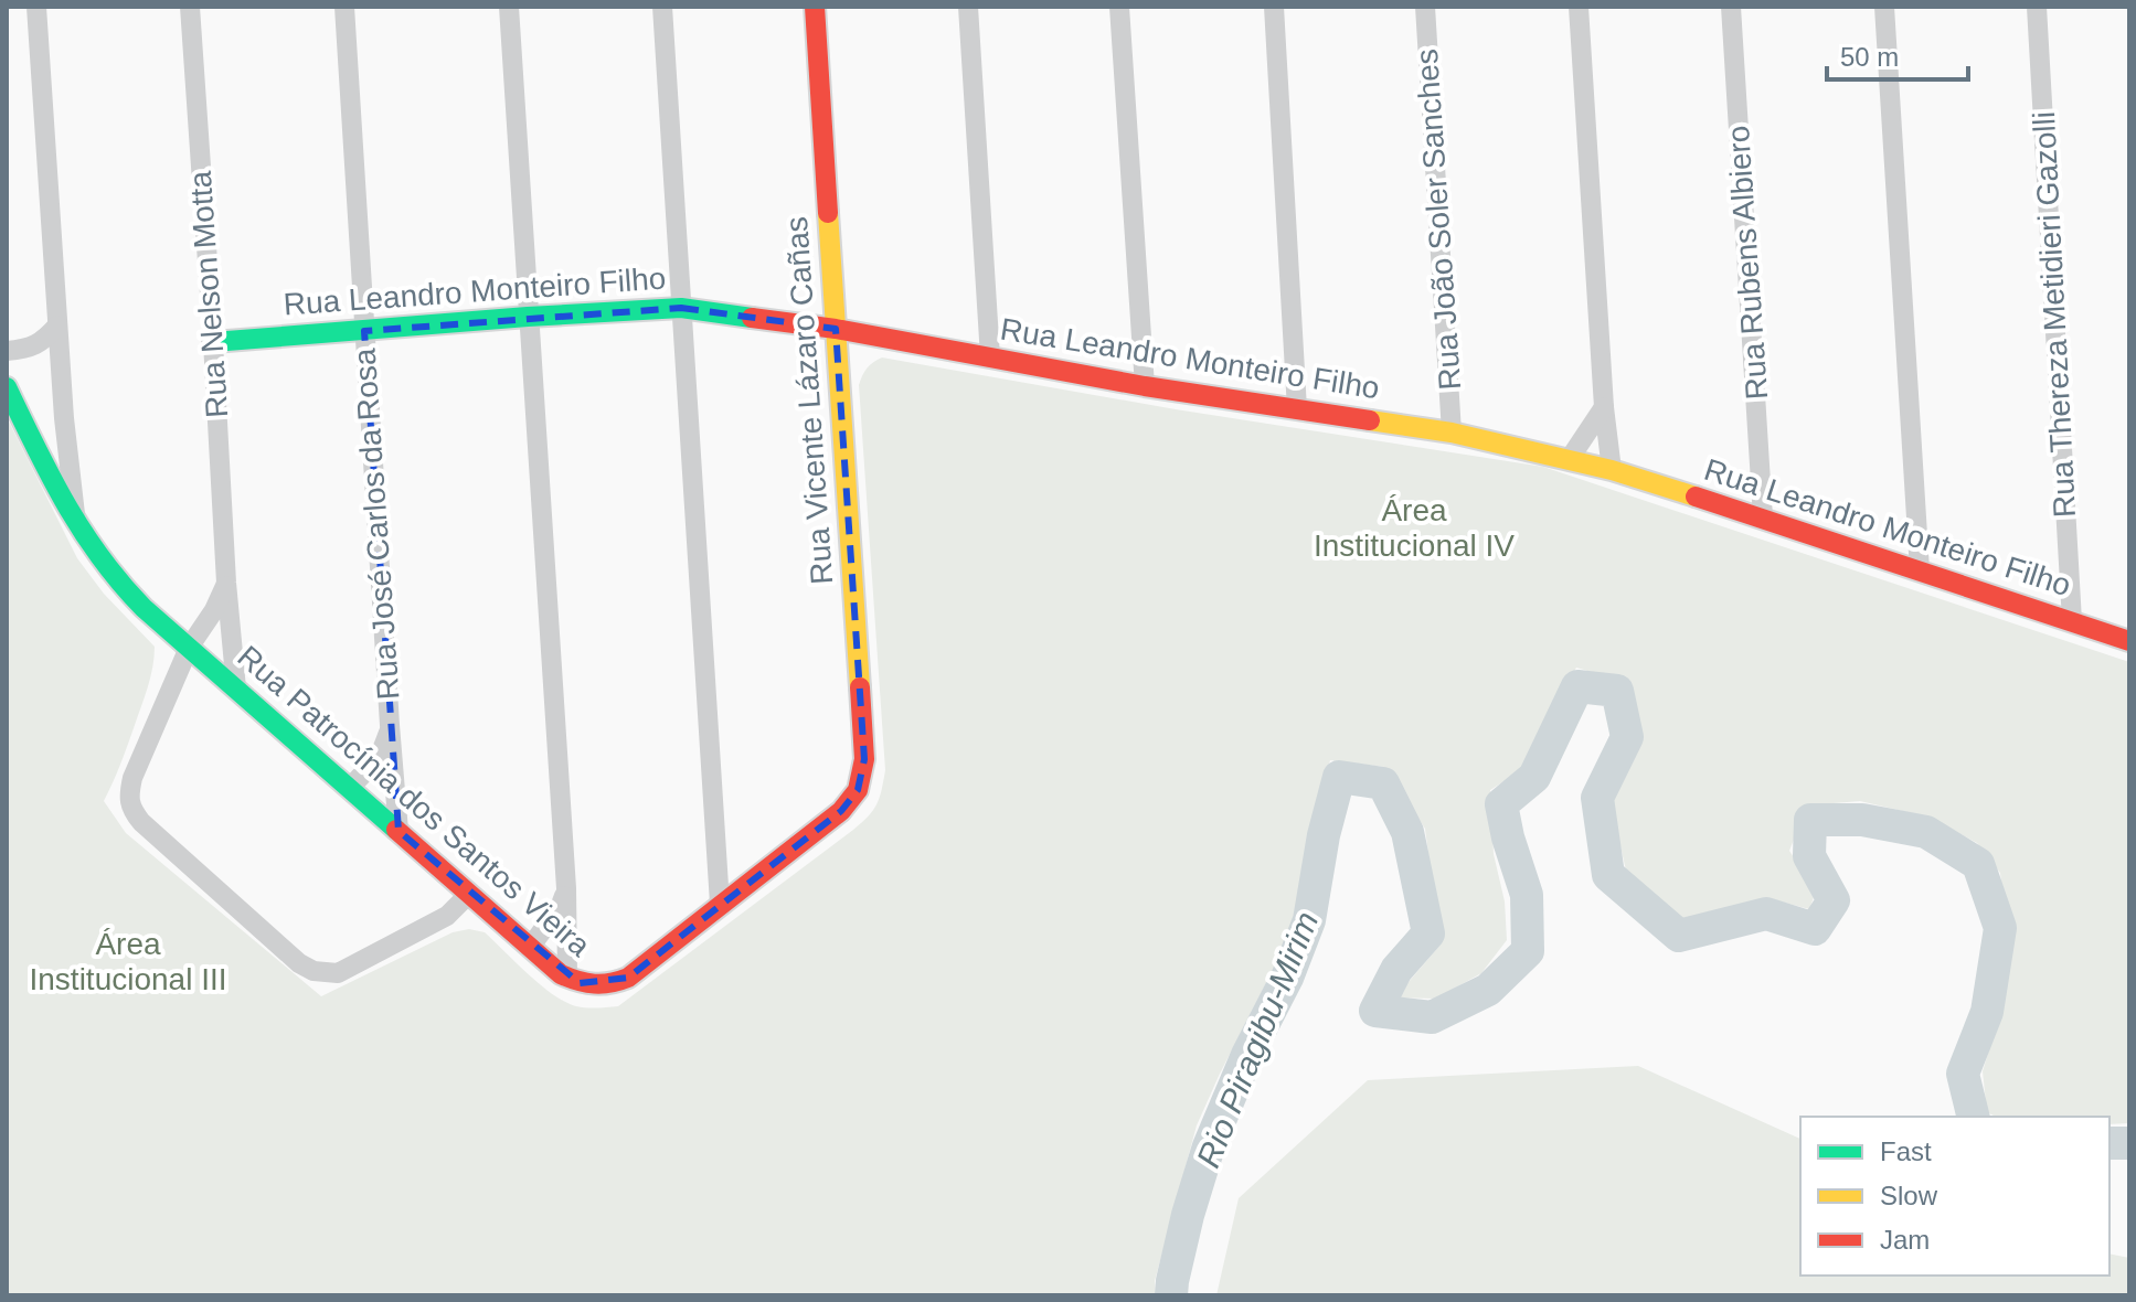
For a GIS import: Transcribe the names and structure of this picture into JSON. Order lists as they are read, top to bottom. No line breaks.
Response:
{"streets":{"street":["Rua João Soler Sanches","Rua Rubens Albiero","Rua Leandro Monteiro Filho","Rua Nelson Motta","Rua Thereza Metidieri Gazolli","Rua Vicente Lázaro Cañas","Rua José Carlos da Rosa","Rua Patrocínia dos Santos Vieira"]},"crossings":[["Rua João Soler Sanches","Rua Leandro Monteiro Filho"],["Rua Rubens Albiero","Rua Leandro Monteiro Filho"],["Rua Leandro Monteiro Filho","Rua Nelson Motta"],["Rua Leandro Monteiro Filho","Rua Thereza Metidieri Gazolli"],["Rua Leandro Monteiro Filho","Rua Vicente Lázaro Cañas"],["Rua Leandro Monteiro Filho","Rua José Carlos da Rosa"],["Rua Nelson Motta","Rua Patrocínia dos Santos Vieira"],["Rua Vicente Lázaro Cañas","Rua Patrocínia dos Santos Vieira"],["Rua José Carlos da Rosa","Rua Patrocínia dos Santos Vieira"]],"water":["Rio Piragibu-Mirim"],"parks":["Área Institucional IV","Área Institucional III"],"legend":["Fast","Slow","Jam"],"scale_bar":"50 m"}
